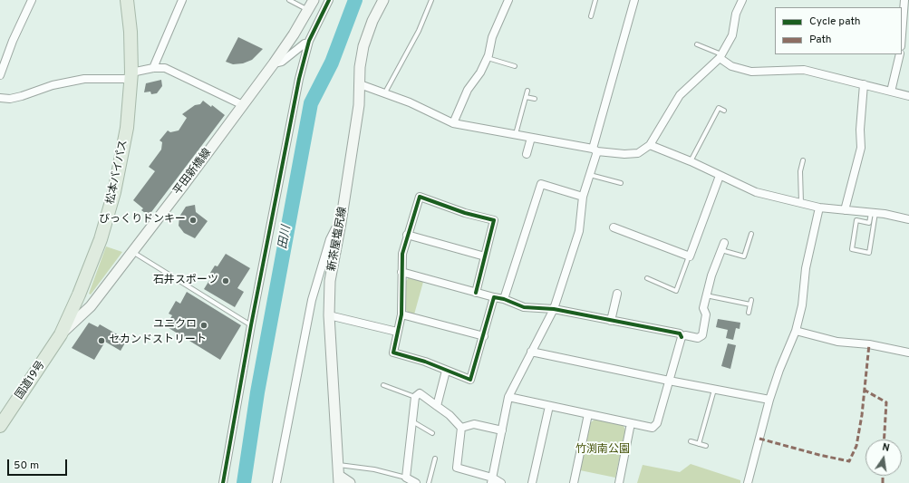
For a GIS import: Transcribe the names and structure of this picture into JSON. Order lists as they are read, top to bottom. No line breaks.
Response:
{"streets":{"highway":["松本バイパス","国道19号"],"main road":["平田新橋線","新茶屋塩尻線"]},"crossings":[["松本バイパス","平田新橋線"],["松本バイパス","国道19号"],["平田新橋線","国道19号"]],"water":["田川"],"parks":["竹渕南公園"],"places":["びっくりドンキー","石井スポーツ","ユニクロ","セカンドストリート"],"legend":["Cycle path","Path"],"scale_bar":"50 m","north":"top"}
